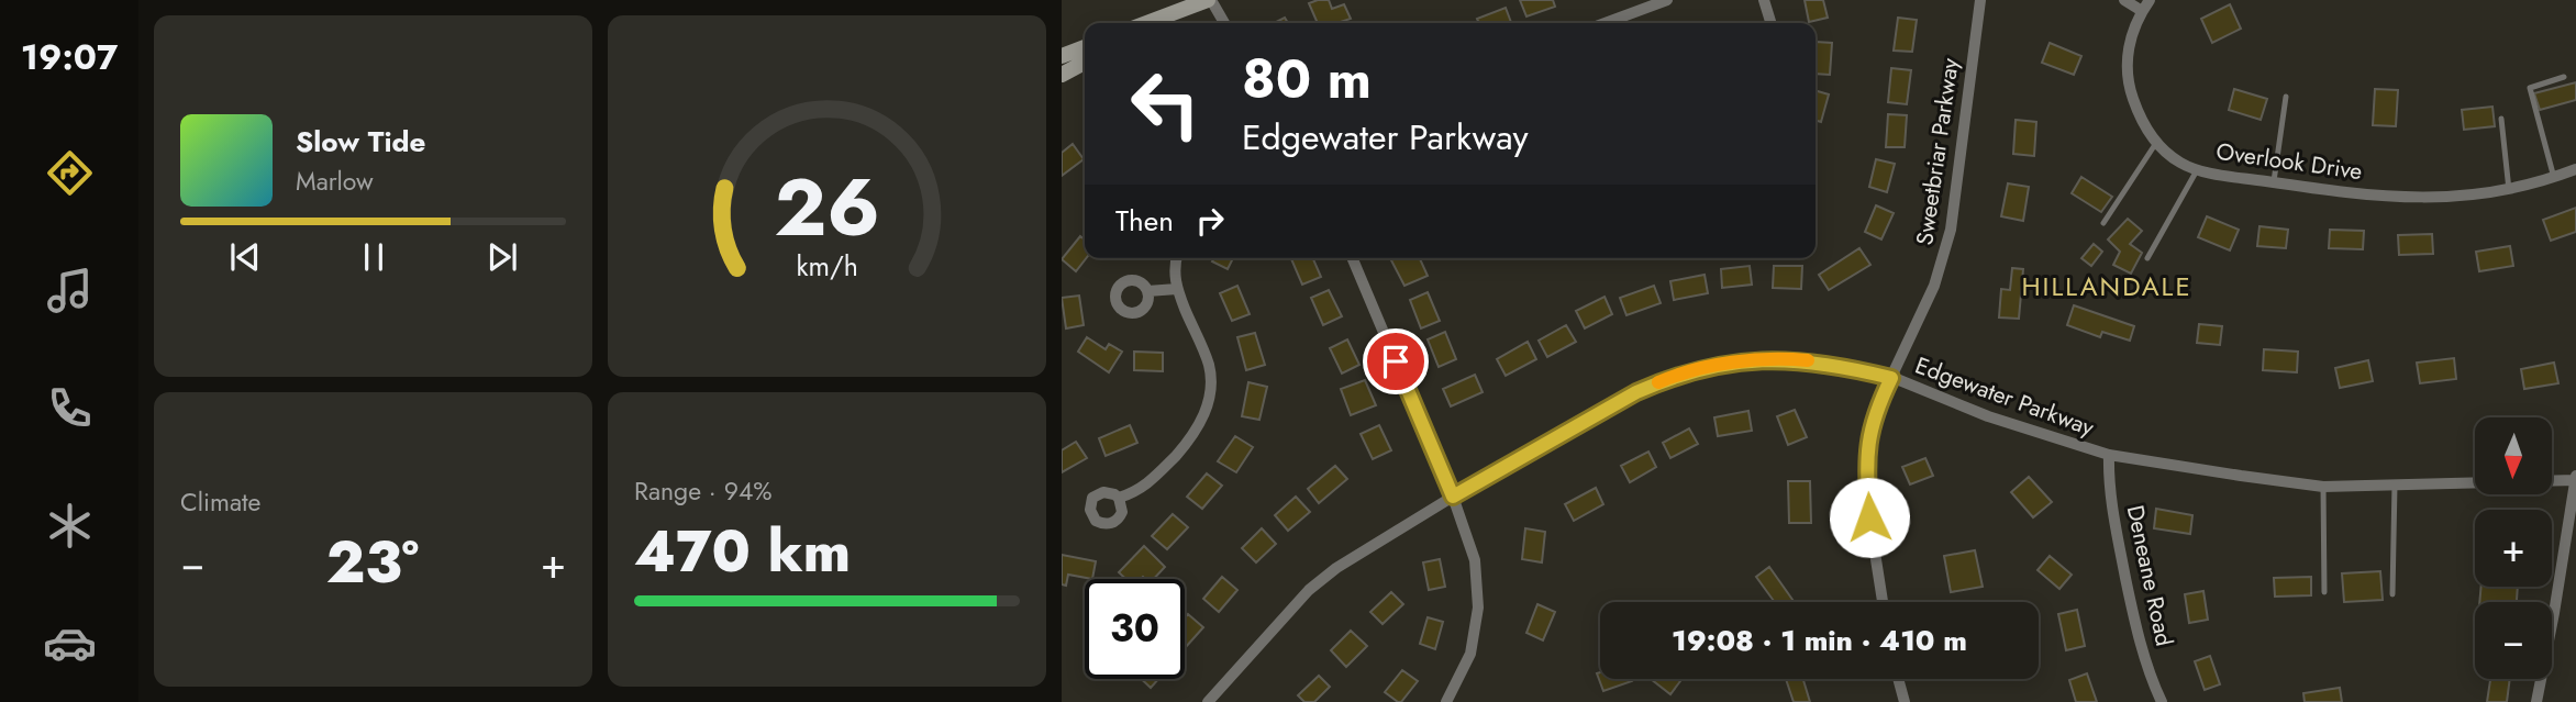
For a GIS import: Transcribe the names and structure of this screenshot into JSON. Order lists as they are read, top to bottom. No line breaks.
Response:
{"streets":{"street":["Sweetbriar Parkway","Overlook Drive","Edgewater Parkway","Deneane Road"]},"crossings":[["Sweetbriar Parkway","Edgewater Parkway"],["Edgewater Parkway","Deneane Road"]],"districts":["HILLANDALE"],"north":"bottom","page":{"tabs":"19:07","turn":["80 m","Edgewater Parkway"],"song":["Slow Tide","Marlow"],"then":"Then","tile":["Climate",["Range · 94%","470 km"]],"map_buttons":["+","−"],"heat":["−","23°","+"],"limit":"30","trip":"19:08 · 1 min · 410 m","gauge":["26","km/h"]}}
